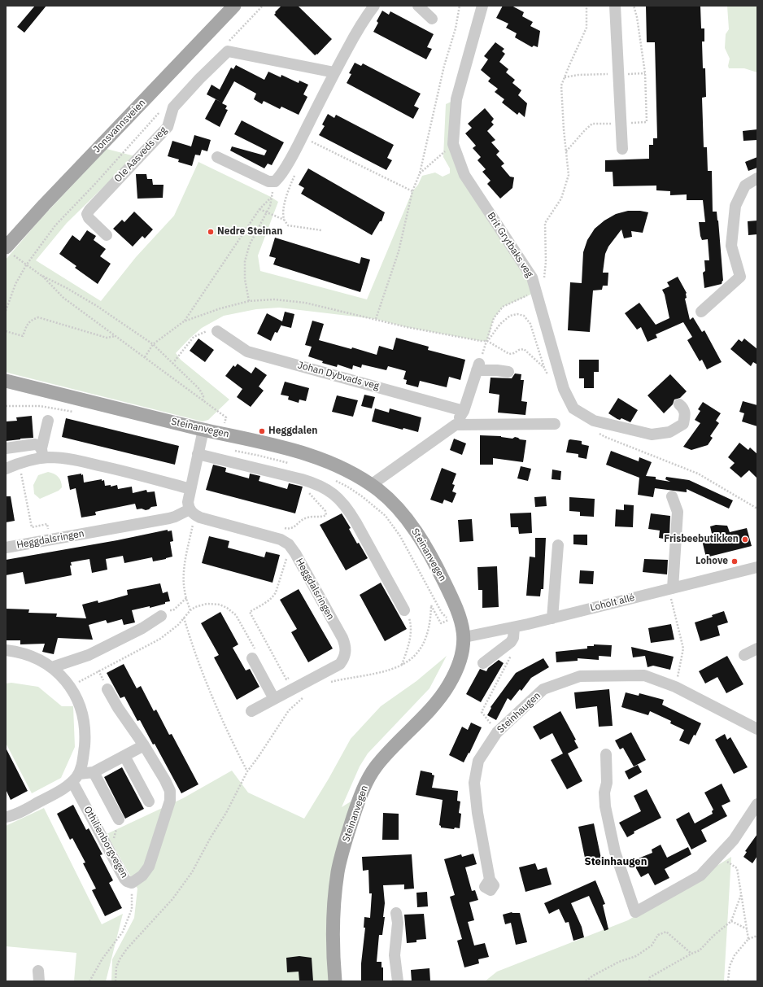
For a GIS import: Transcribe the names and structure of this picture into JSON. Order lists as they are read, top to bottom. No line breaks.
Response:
{"streets":{"main road":["Jonsvannsveien","Steinanvegen"],"street":["Ole Aasveds veg","Brit Grytbaks veg","Johan Dybvads veg","Heggdalsringen","Loholt allé","Steinhaugen","Othilienborgvegen"]},"crossings":[["Steinanvegen","Loholt allé"]],"districts":["Steinhaugen"],"places":["Nedre Steinan","Heggdalen","Frisbeebutikken","Lohove"]}
